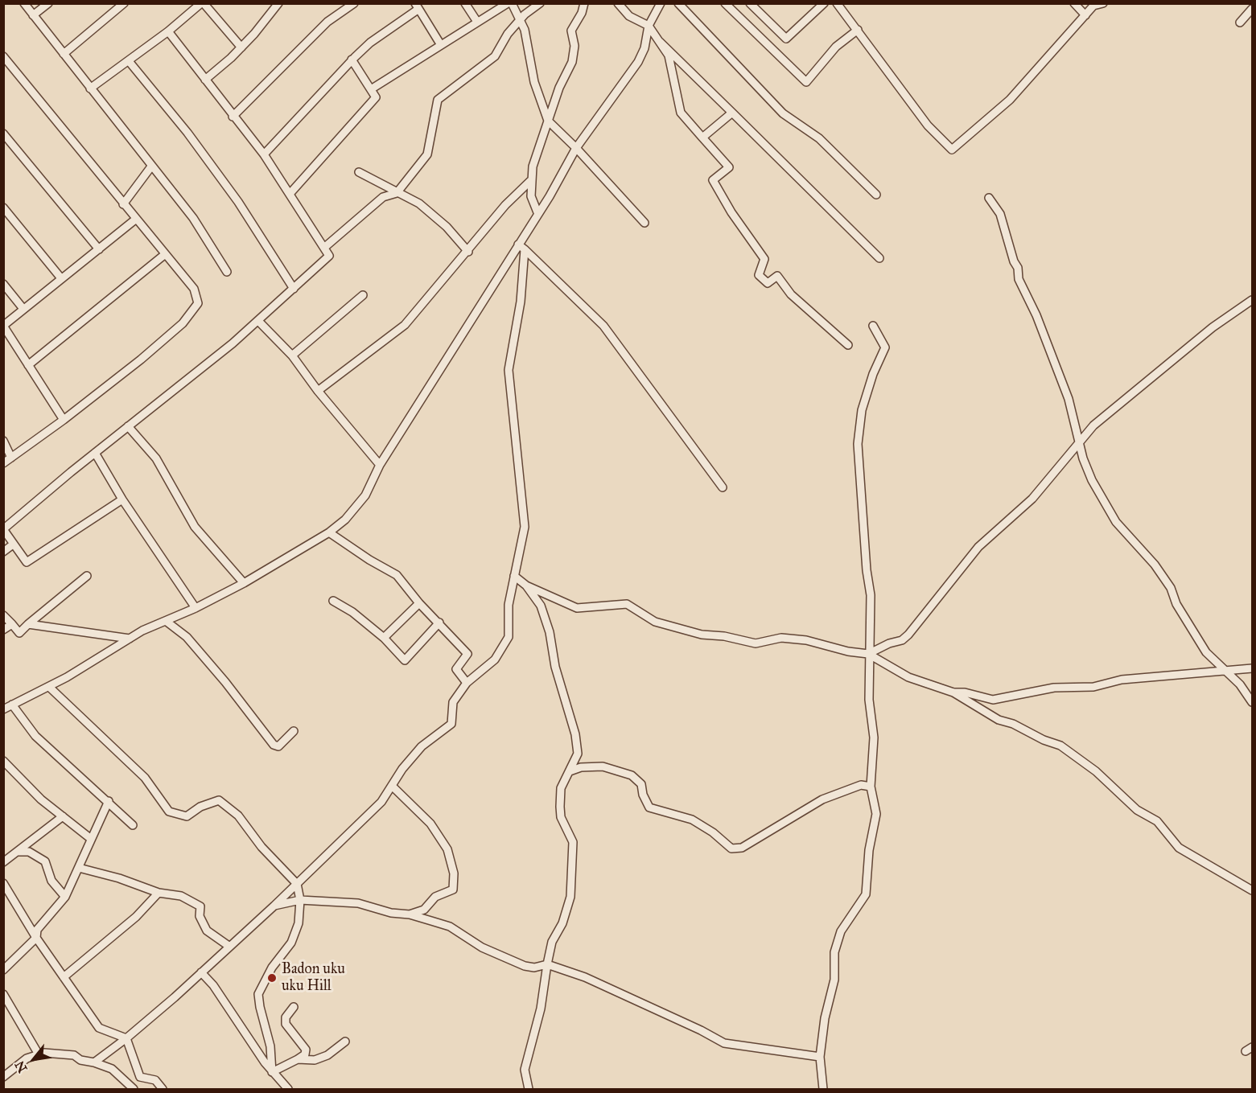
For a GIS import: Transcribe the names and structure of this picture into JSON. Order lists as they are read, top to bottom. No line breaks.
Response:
{"places":["Badon uku uku Hill"],"north":"bottom left"}
